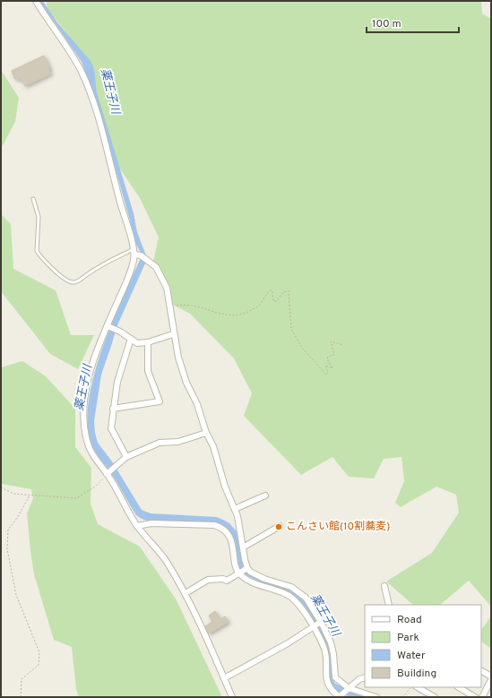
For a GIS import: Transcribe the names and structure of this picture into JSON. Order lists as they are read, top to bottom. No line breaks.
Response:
{"water":["薬王子川"],"places":["こんさい館(10割蕎麦)"],"legend":["Road","Park","Water","Building"],"scale_bar":"100 m"}
